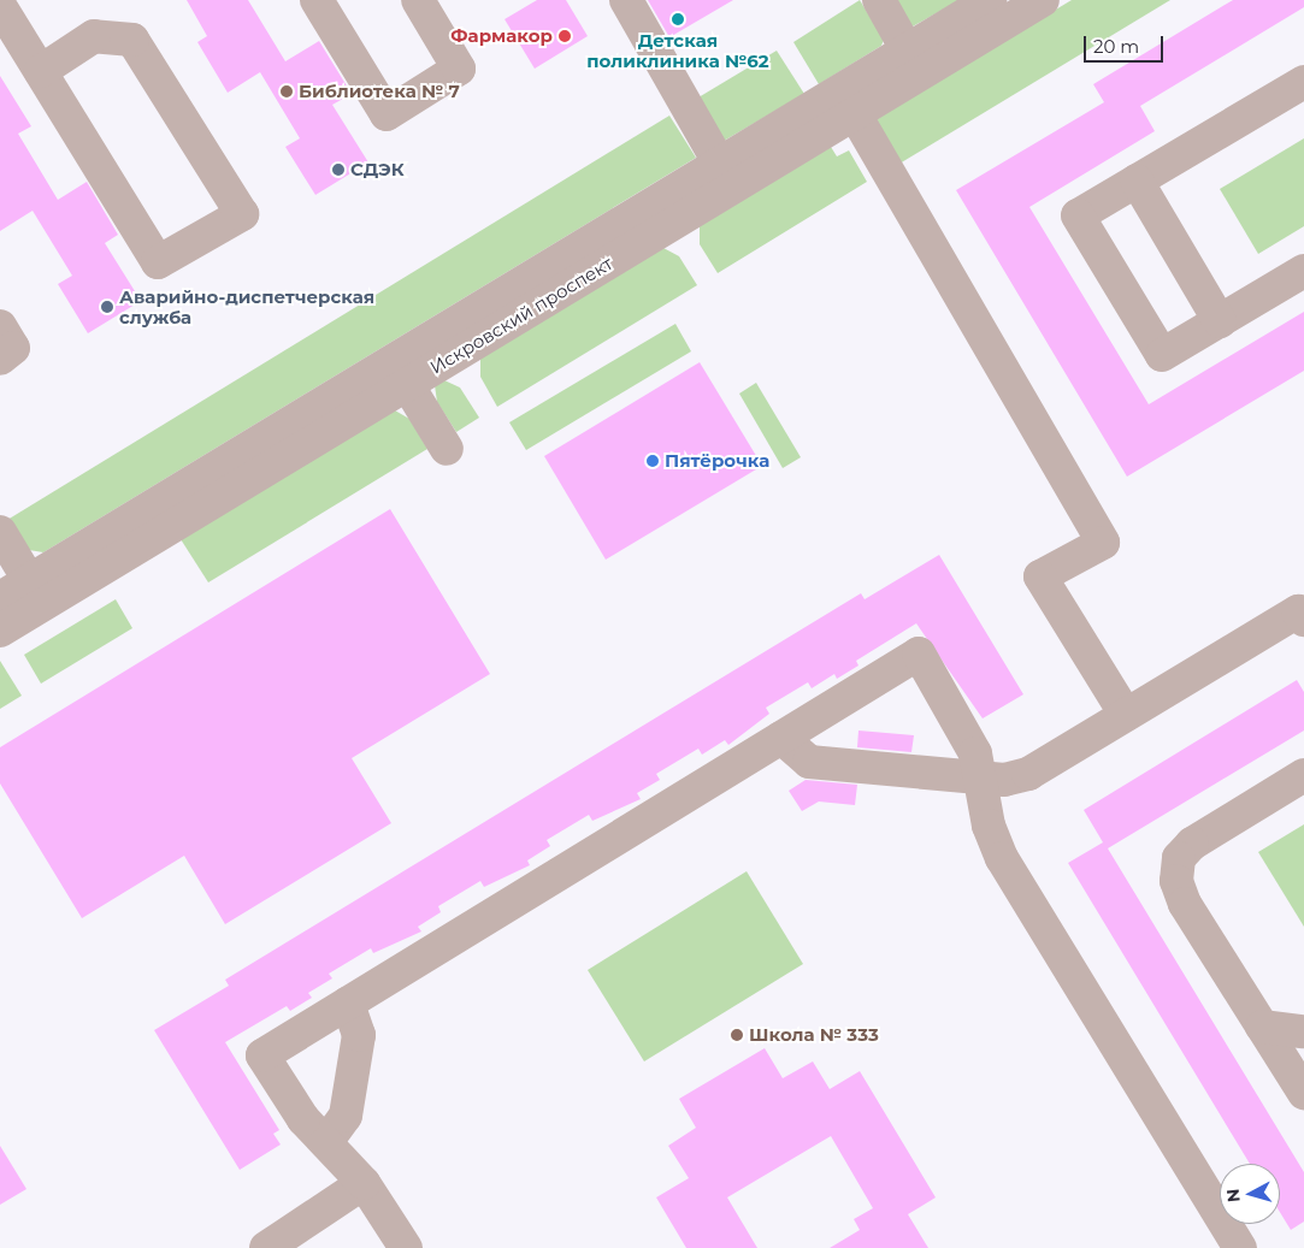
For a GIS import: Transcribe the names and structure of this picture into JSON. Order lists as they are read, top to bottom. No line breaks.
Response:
{"streets":{"street":["Искровский проспект"]},"places":["Детская поликлиника №62","Фармакор","Библиотека № 7","СДЭК","Аварийно-диспетчерская служба","Пятёрочка","Школа № 333"],"scale_bar":"20 m","north":"left"}
